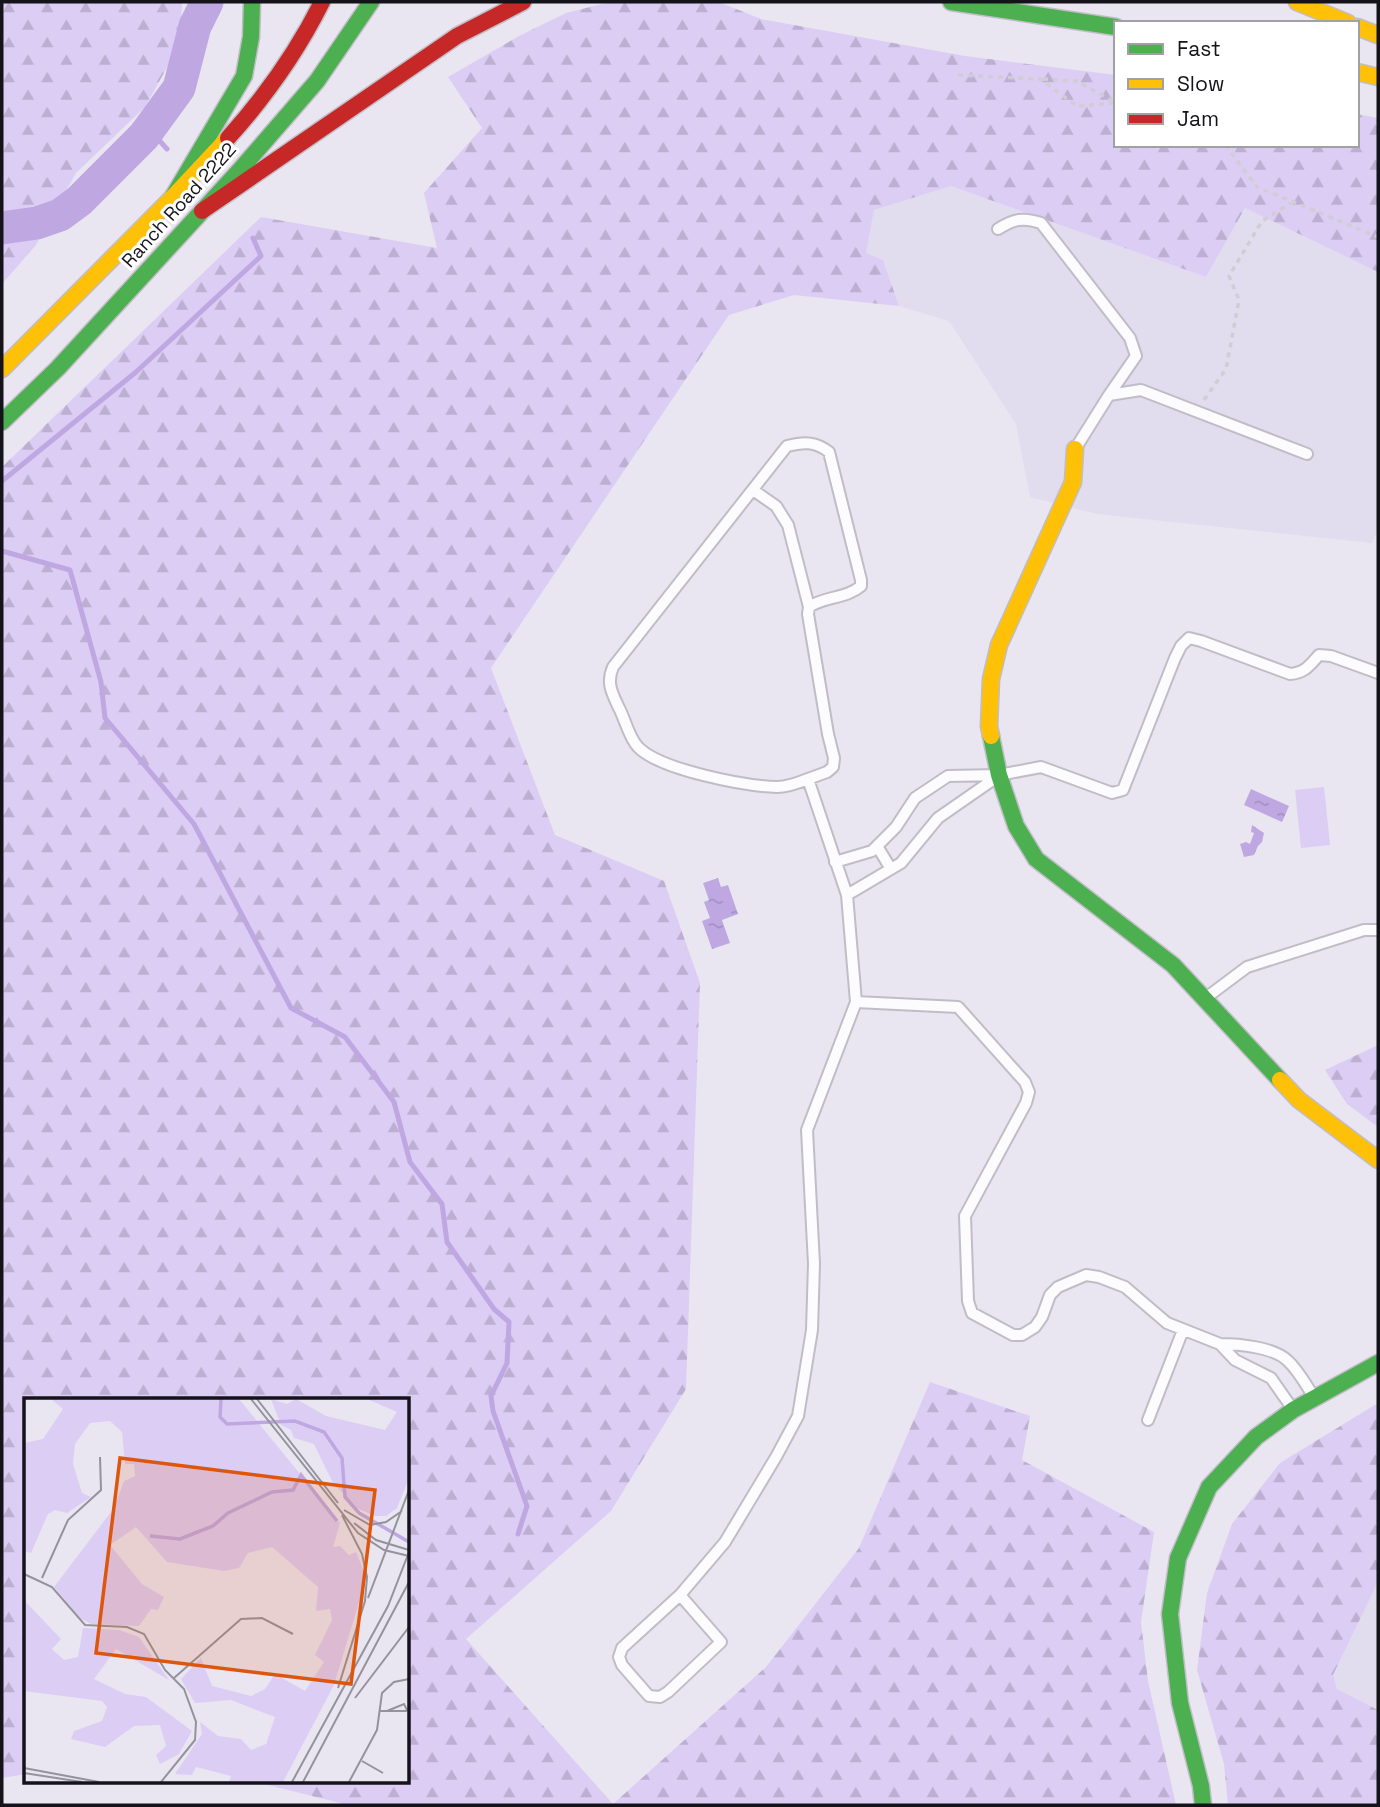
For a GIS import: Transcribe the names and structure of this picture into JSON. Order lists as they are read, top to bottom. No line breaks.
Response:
{"streets":{"main road":["Ranch Road 2222"]},"legend":["Fast","Slow","Jam"]}
